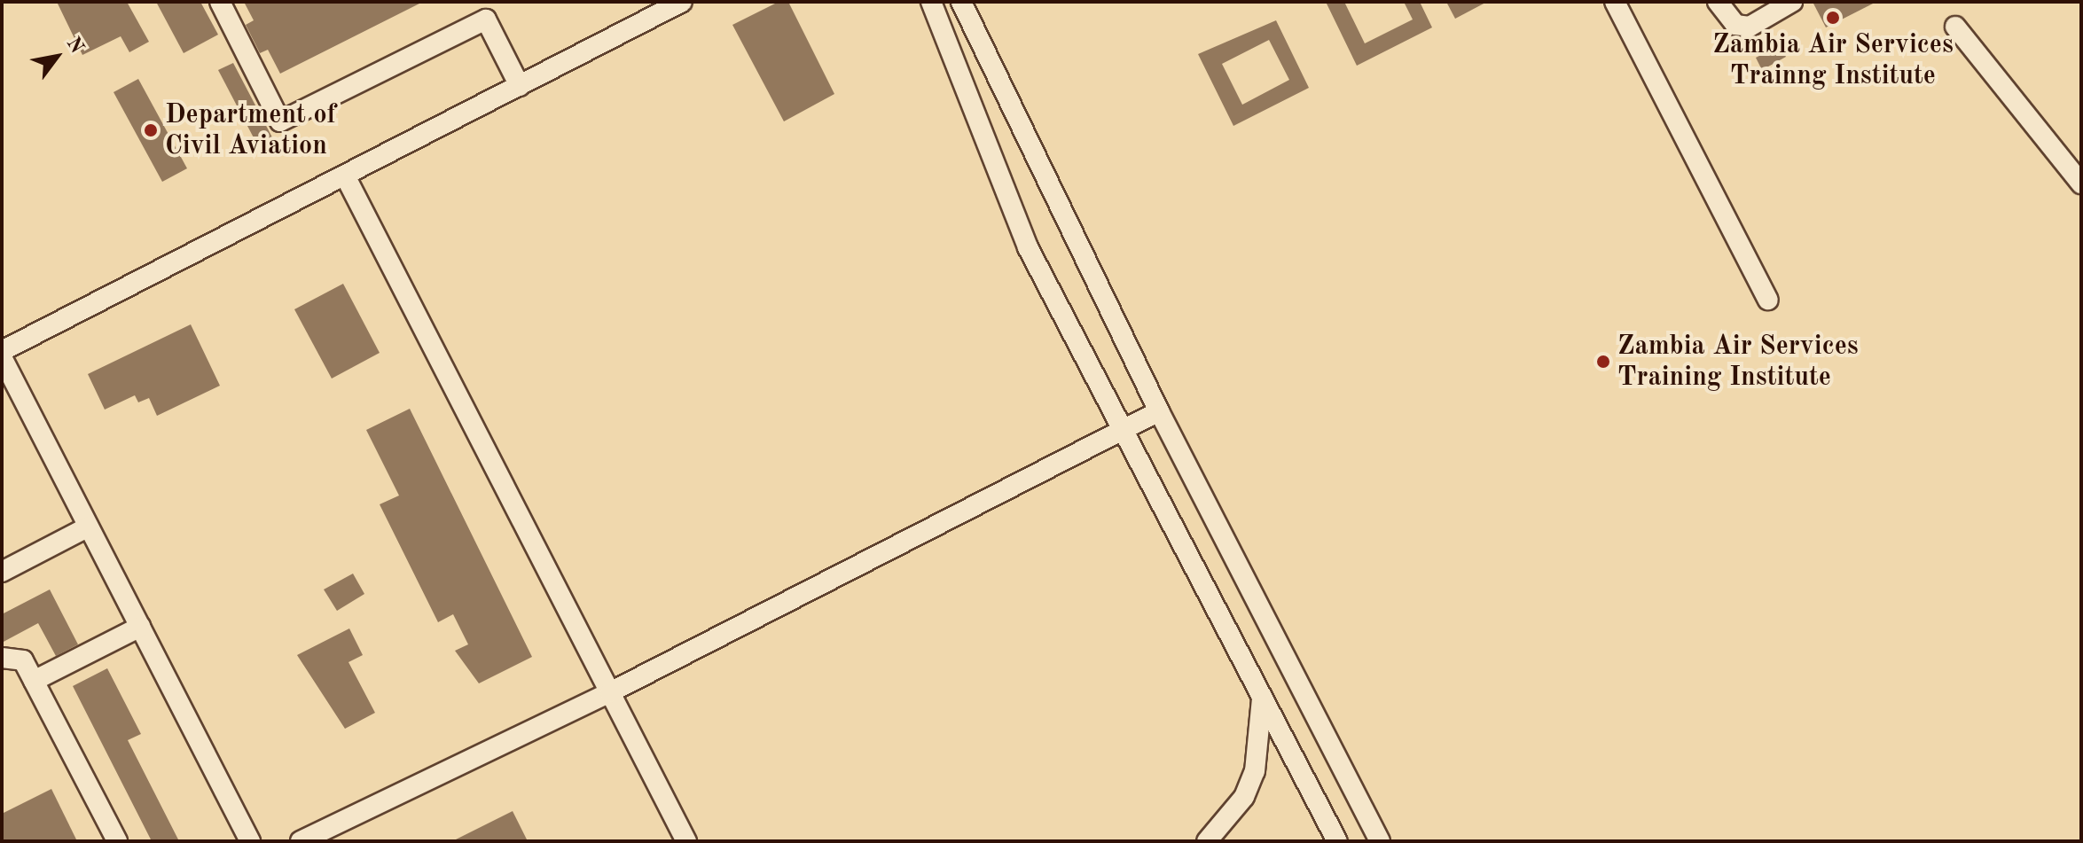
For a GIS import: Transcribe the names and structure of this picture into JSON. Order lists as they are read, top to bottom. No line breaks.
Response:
{"places":["Zambia Air Services Trainng Institute","Department of Civil Aviation","Zambia Air Services Training Institute"],"north":"top right"}
